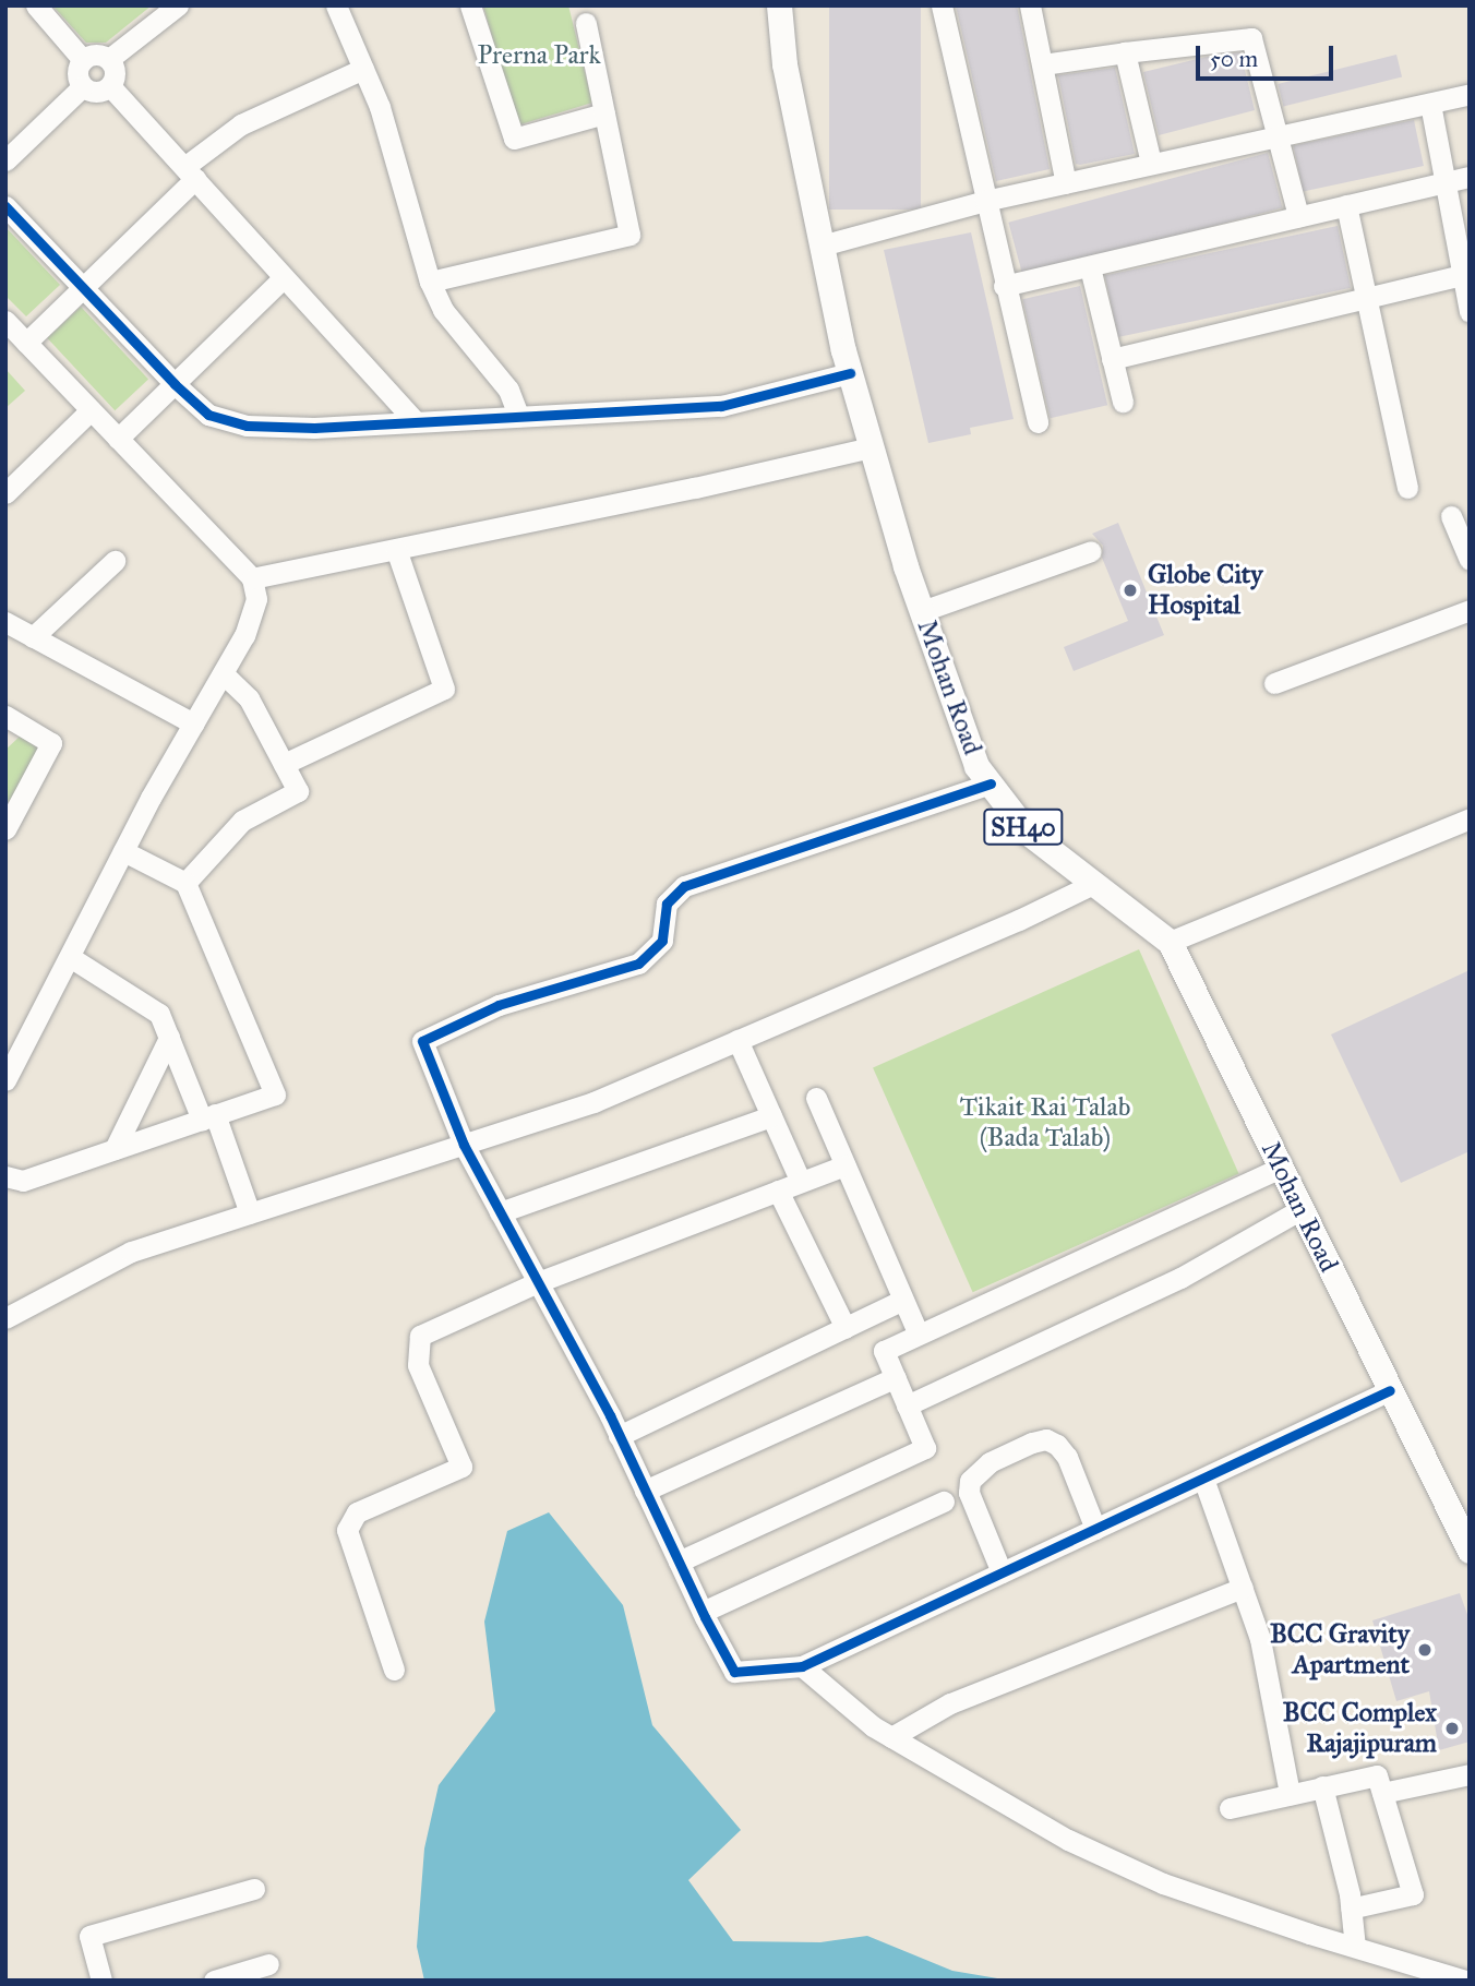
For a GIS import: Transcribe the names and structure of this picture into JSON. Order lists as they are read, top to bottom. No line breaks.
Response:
{"streets":{"main road":["Mohan Road","SH40"]},"parks":["Prerna Park","Tikait Rai Talab (Bada Talab)"],"places":["Globe City Hospital","BCC Gravity Apartment","BCC Complex Rajajipuram"],"scale_bar":"50 m"}
